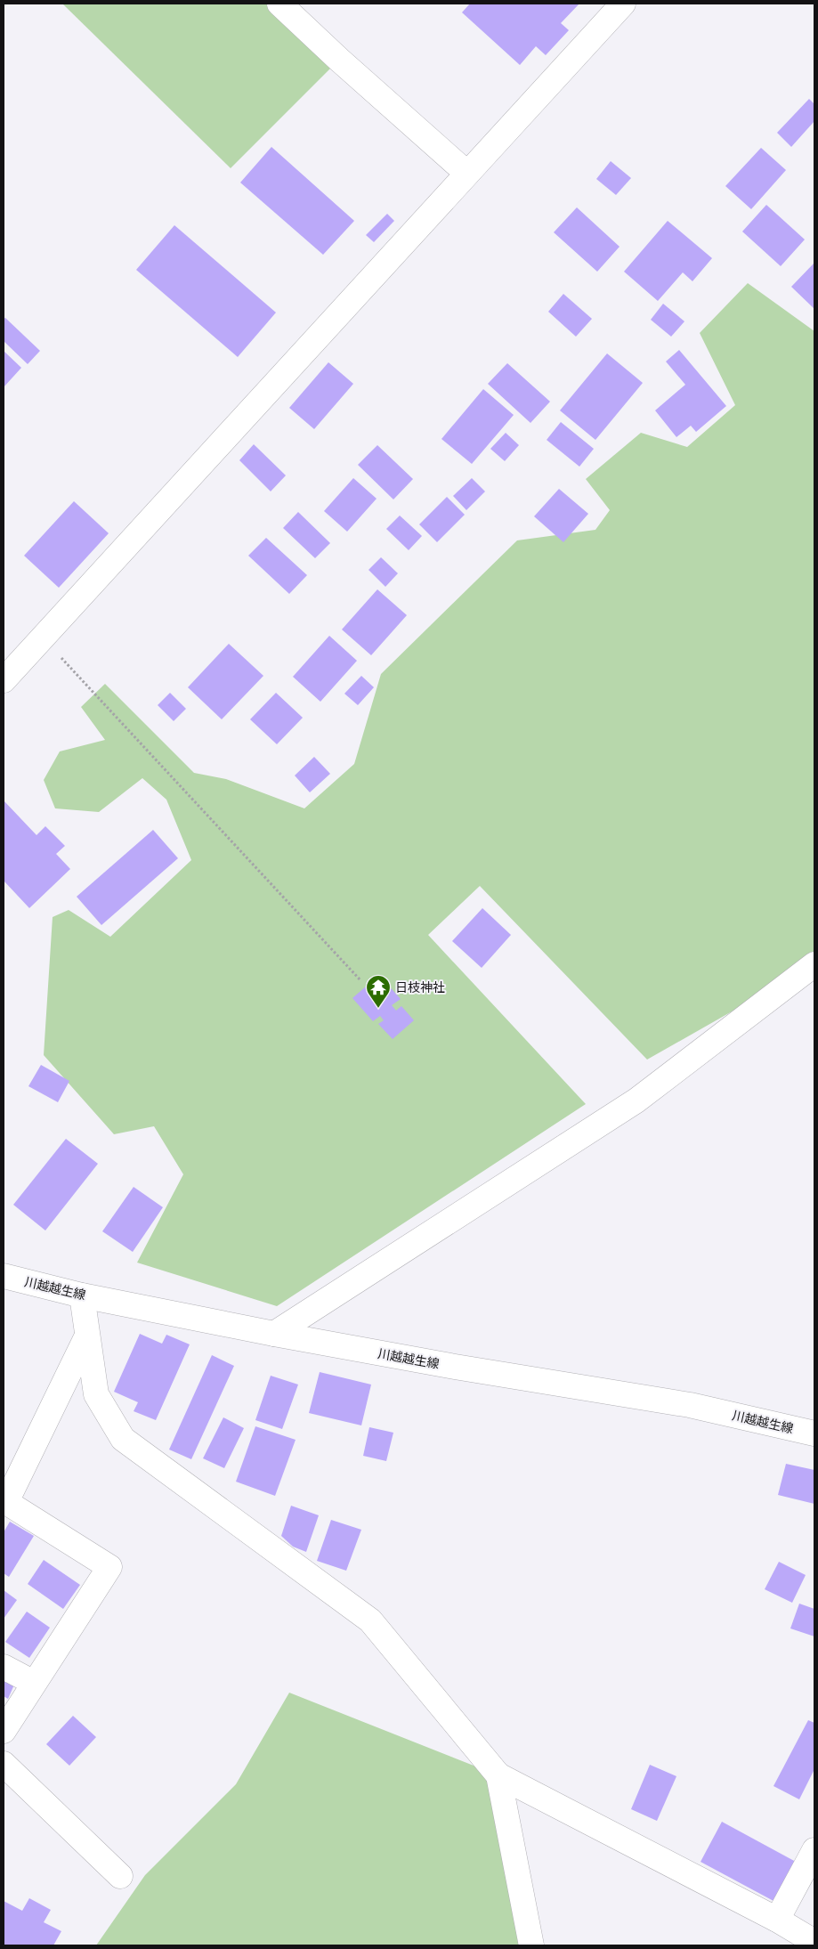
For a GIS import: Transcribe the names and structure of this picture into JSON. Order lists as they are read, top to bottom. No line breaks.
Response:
{"streets":{"street":["川越越生線"]},"places":{"temple":["日枝神社"]}}
